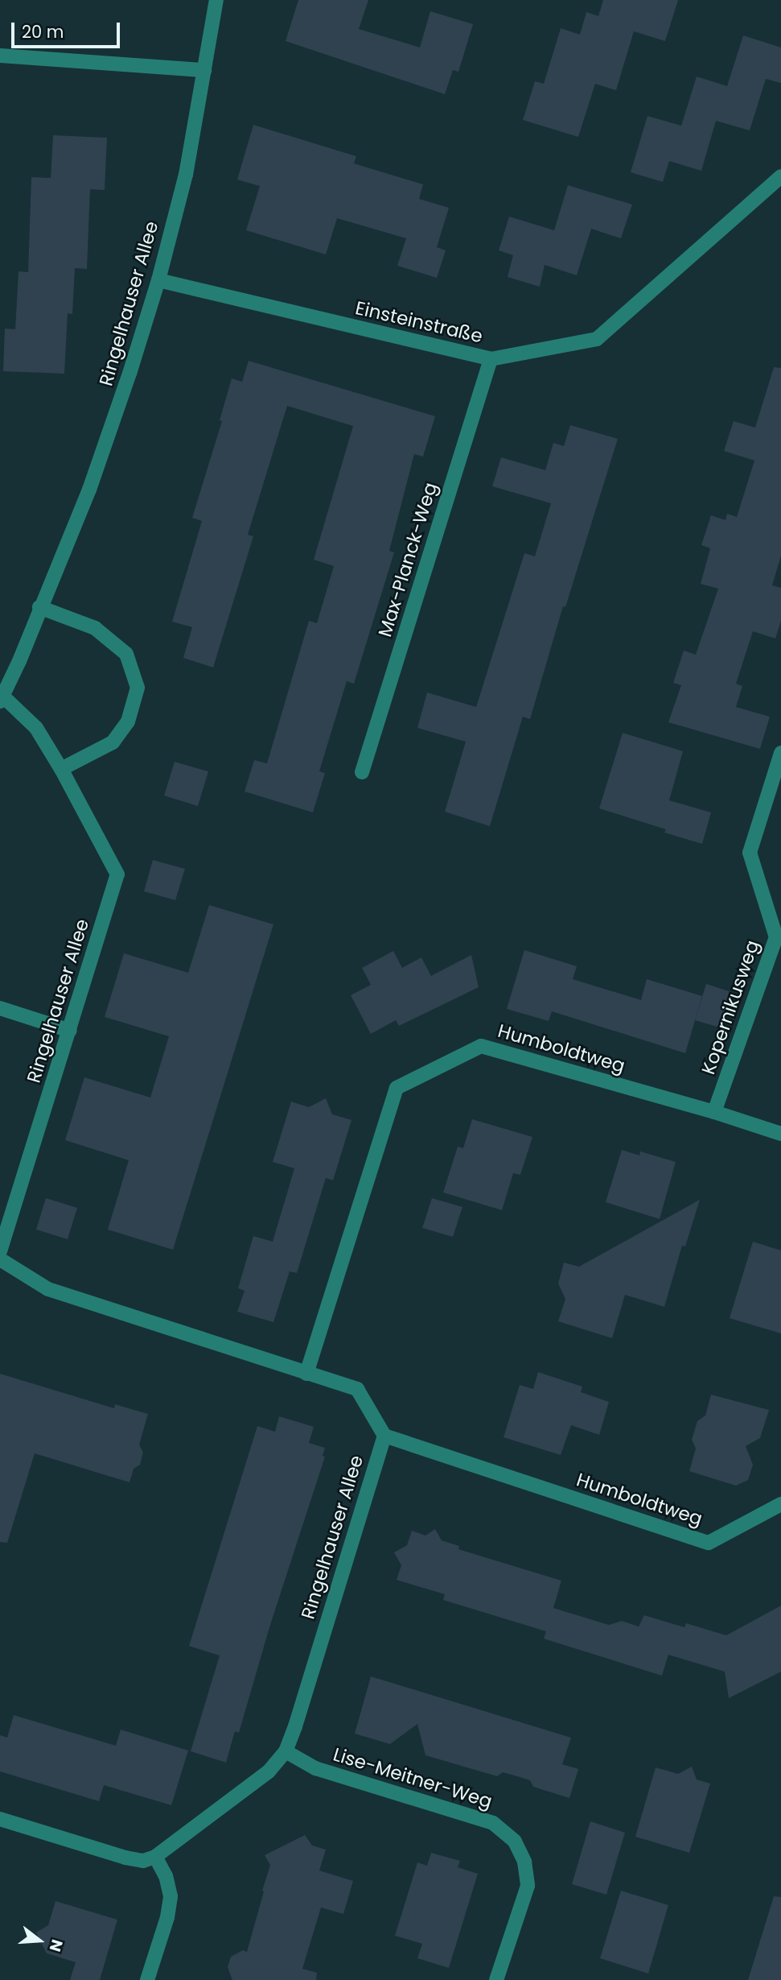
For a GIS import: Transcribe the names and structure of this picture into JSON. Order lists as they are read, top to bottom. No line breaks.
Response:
{"streets":{"street":["Ringelhauser Allee","Einsteinstraße","Max-Planck-Weg","Kopernikusweg","Humboldtweg","Lise-Meitner-Weg"]},"crossings":[["Ringelhauser Allee","Einsteinstraße"],["Ringelhauser Allee","Humboldtweg"],["Ringelhauser Allee","Lise-Meitner-Weg"],["Einsteinstraße","Max-Planck-Weg"],["Kopernikusweg","Humboldtweg"]],"scale_bar":"20 m","north":"right"}
